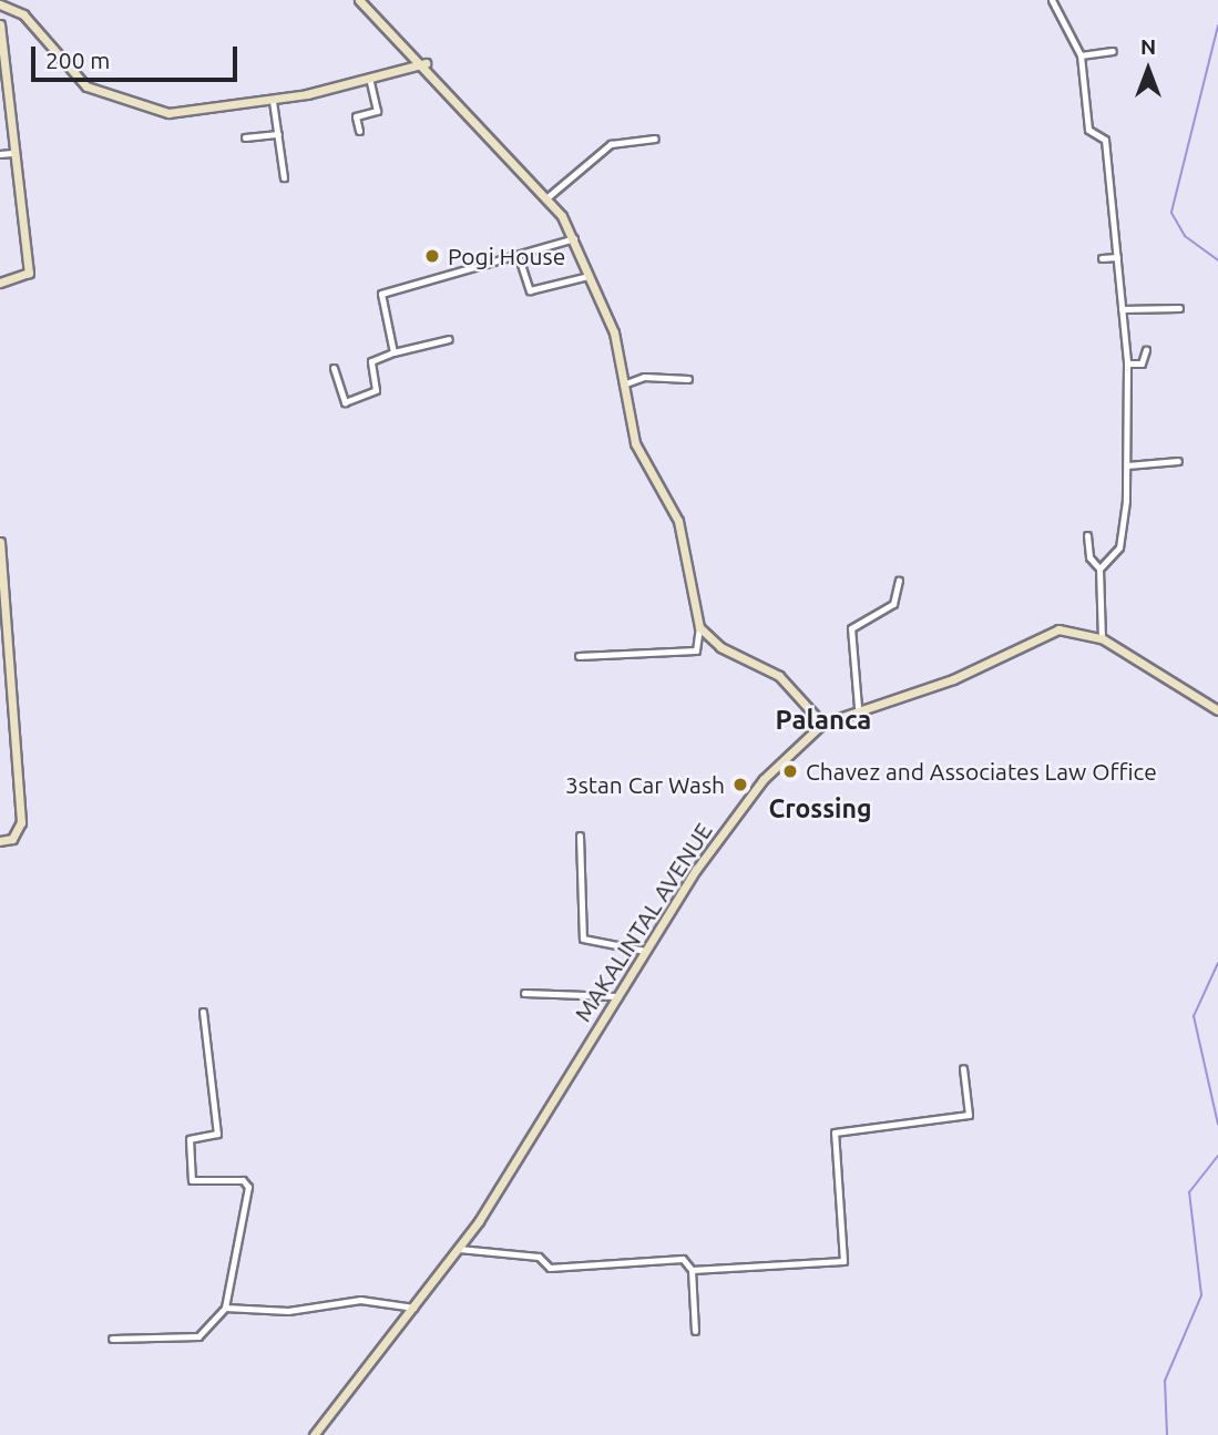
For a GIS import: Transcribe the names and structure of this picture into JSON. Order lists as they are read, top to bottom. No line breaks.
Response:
{"streets":{"street":["MAKALINTAL AVENUE"]},"districts":["Palanca","Crossing"],"places":["Pogi House","Chavez and Associates Law Office","3stan Car Wash"],"scale_bar":"200 m","north":"top"}
